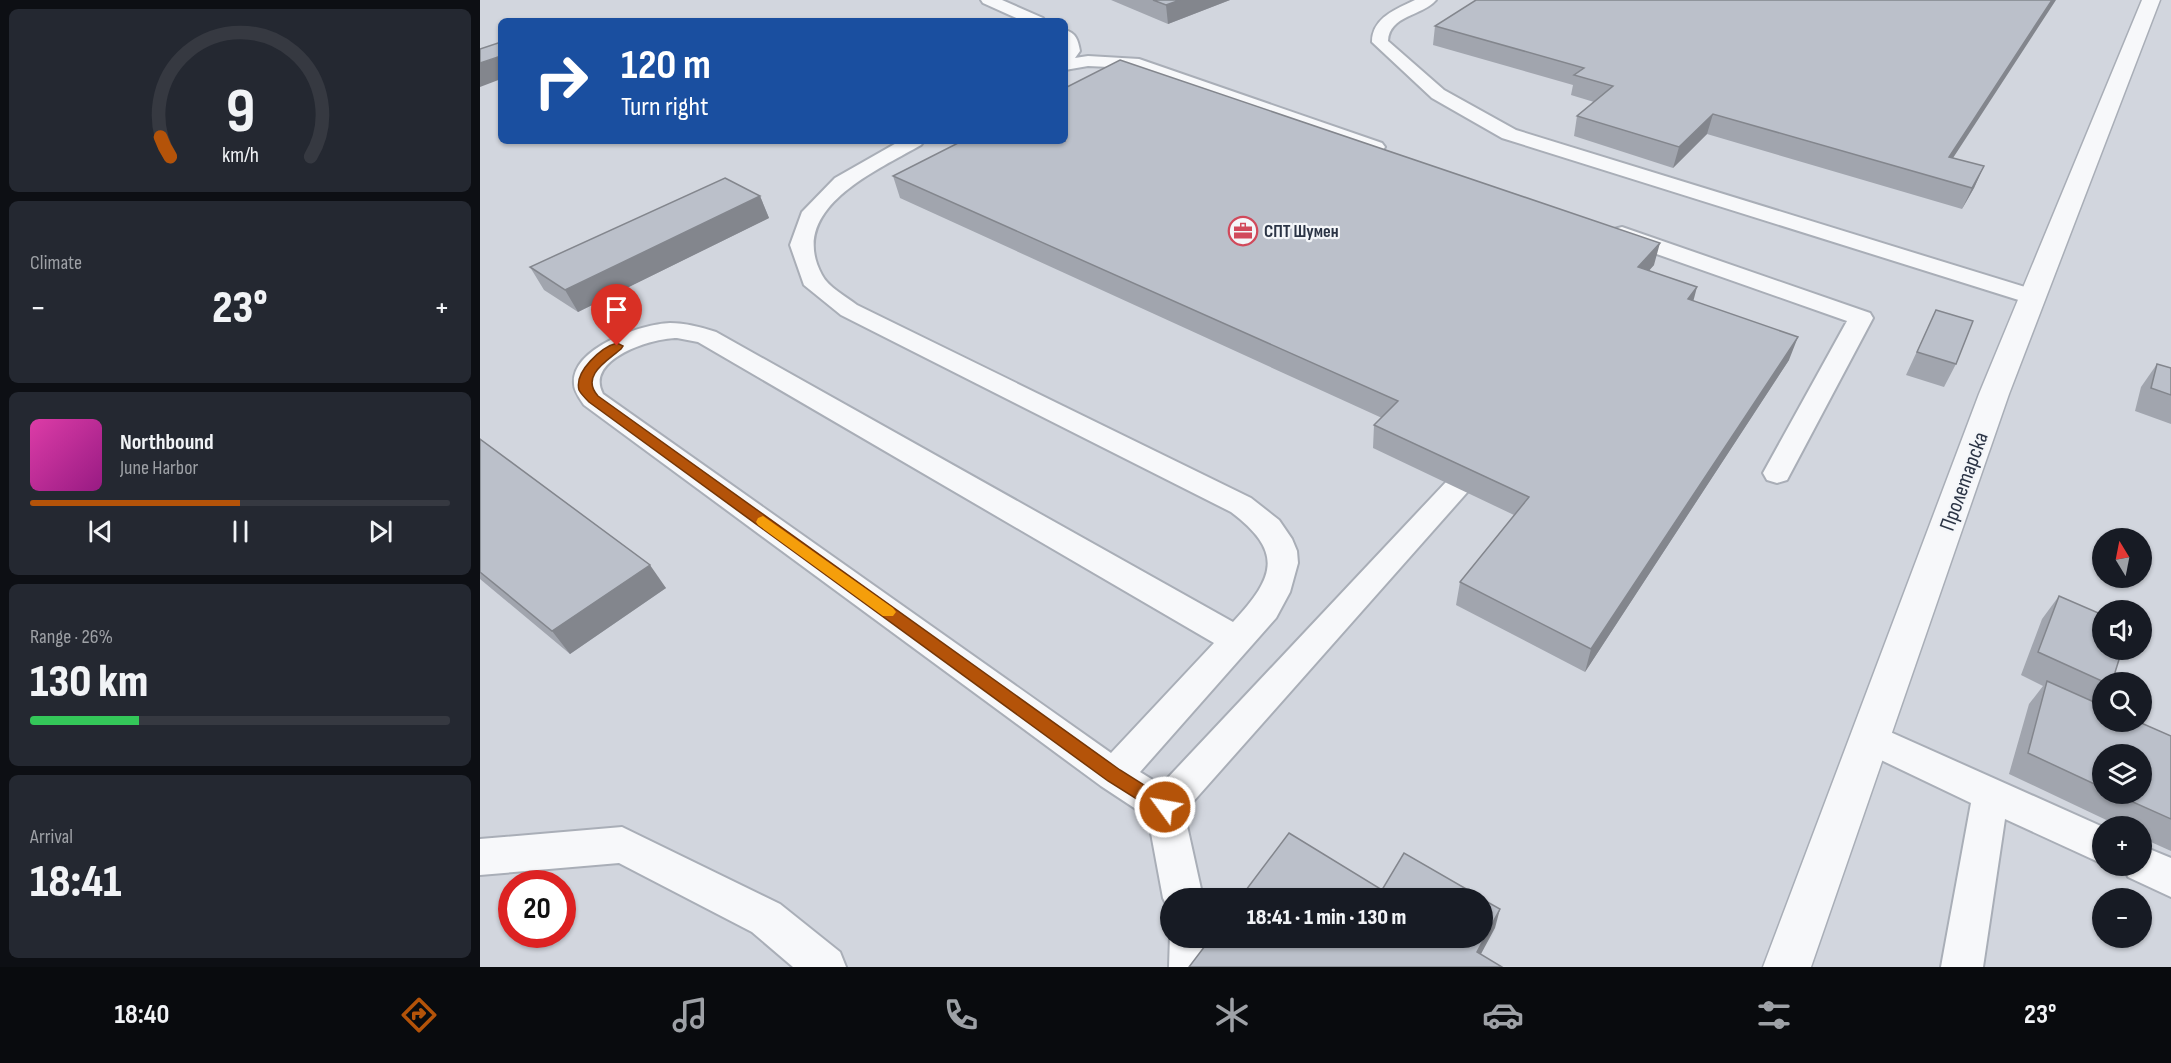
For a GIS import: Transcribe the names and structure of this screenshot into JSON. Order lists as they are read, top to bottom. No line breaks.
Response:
{"streets":{"street":["Пролетарска"]},"places":{"office":["СПТ Шумен"]},"north":"top","page":{"turn":["120 m","Turn right"],"tile":["Climate",["Range · 26%","130 km"],["Arrival","18:41"]],"heat":["−","23°","+"],"song":["Northbound","June Harbor"],"map_buttons":["+","−"],"limit":"20","trip":"18:41 · 1 min · 130 m","tabs":["18:40","23°"],"gauge":["9","km/h"]}}
